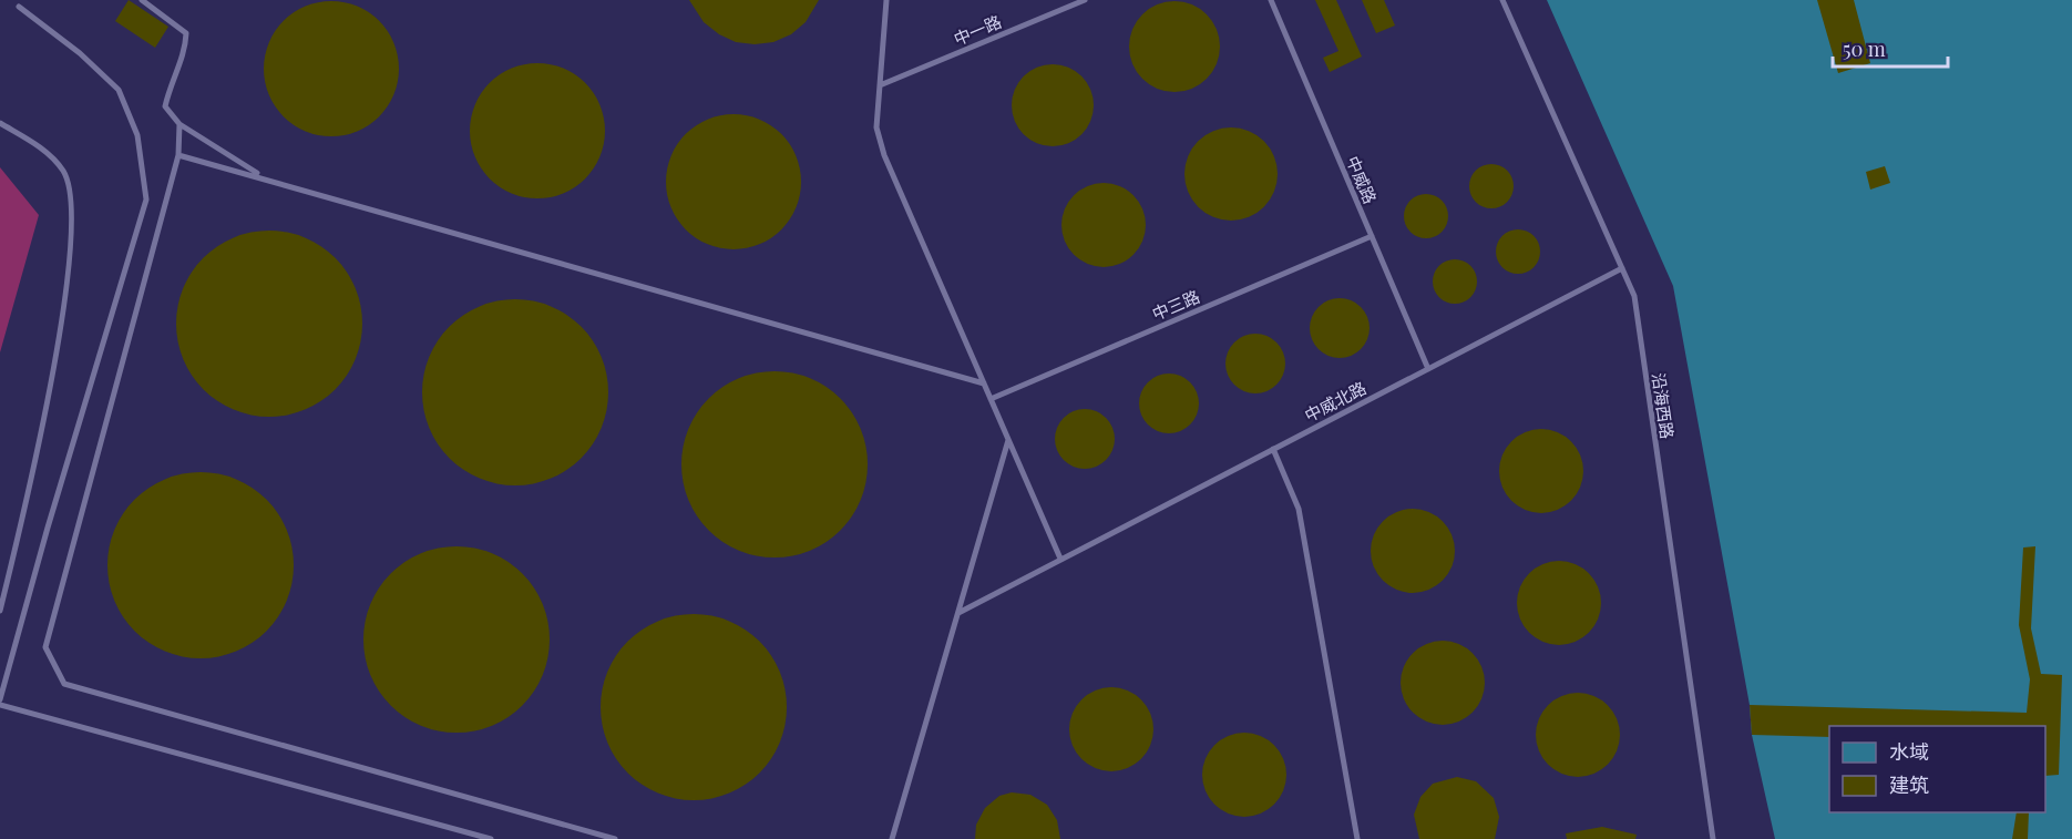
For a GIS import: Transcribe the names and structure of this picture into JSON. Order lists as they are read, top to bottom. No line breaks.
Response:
{"streets":{"lane":["中一路","中威路","中三路","中威北路","沿海西路"]},"crossings":[["中威路","中三路"],["中威路","中威北路"],["中威北路","沿海西路"]],"legend":["水域","建筑"],"scale_bar":"50 m"}
